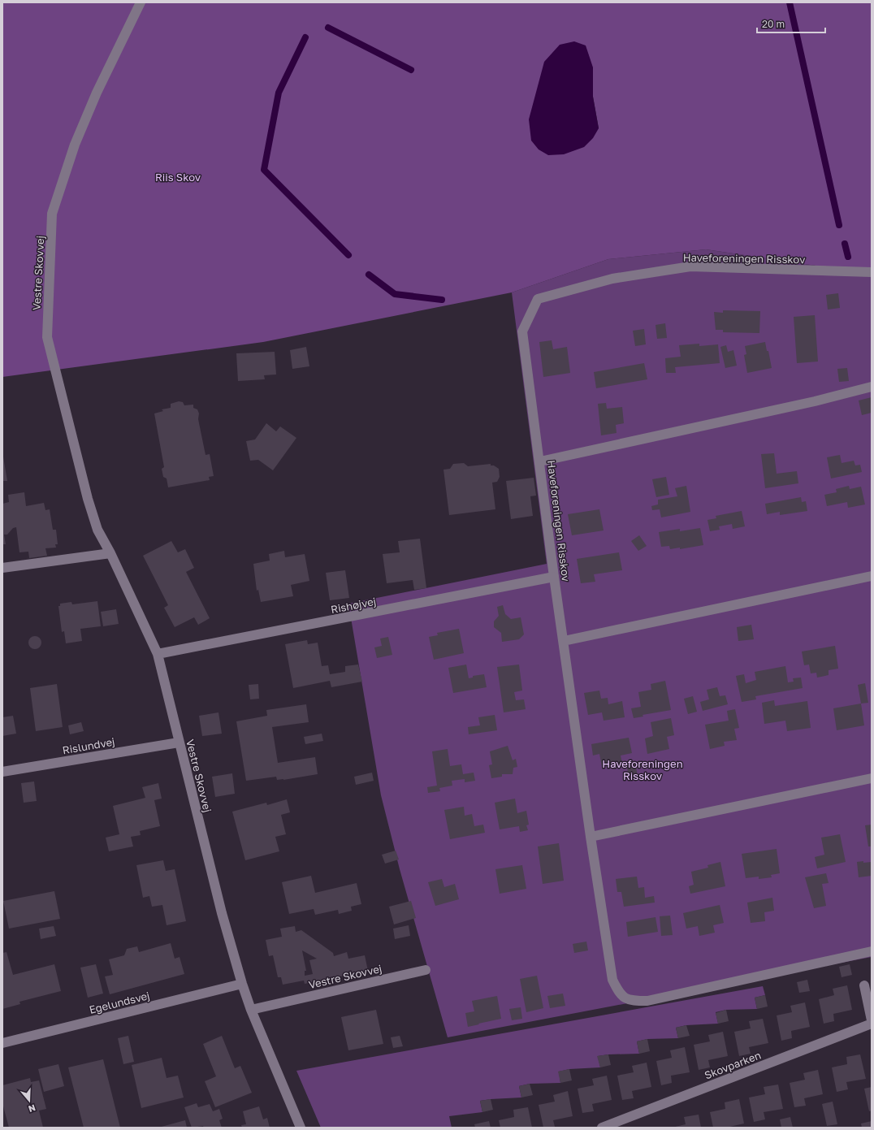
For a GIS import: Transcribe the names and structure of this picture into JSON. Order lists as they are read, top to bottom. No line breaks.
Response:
{"streets":{"street":["Haveforeningen Risskov","Vestre Skovvej","Rishøjvej","Rislundvej","Egelundsvej","Skovparken"]},"crossings":[["Haveforeningen Risskov","Rishøjvej"],["Vestre Skovvej","Rishøjvej"],["Vestre Skovvej","Rislundvej"],["Vestre Skovvej","Egelundsvej"]],"parks":["Riis Skov","Haveforeningen Risskov"],"scale_bar":"20 m","north":"bottom"}
